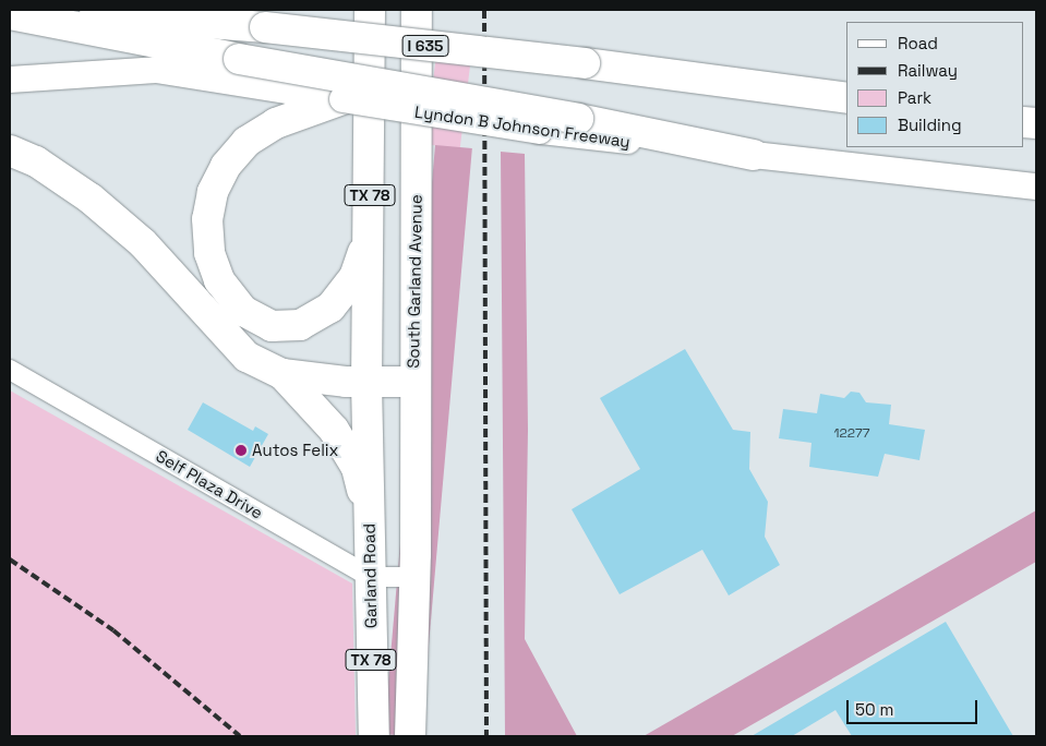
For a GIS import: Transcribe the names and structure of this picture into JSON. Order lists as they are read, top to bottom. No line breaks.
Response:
{"streets":{"main road":["I 635","Lyndon B Johnson Freeway","TX 78","South Garland Avenue","Garland Road"],"street":["Self Plaza Drive"]},"crossings":[["TX 78","South Garland Avenue"],["TX 78","Self Plaza Drive"],["TX 78","Garland Road"],["South Garland Avenue","Self Plaza Drive"],["Self Plaza Drive","Garland Road"]],"places":["Autos Felix"],"house_numbers":["12277"],"legend":["Road","Railway","Park","Building"],"scale_bar":"50 m"}
